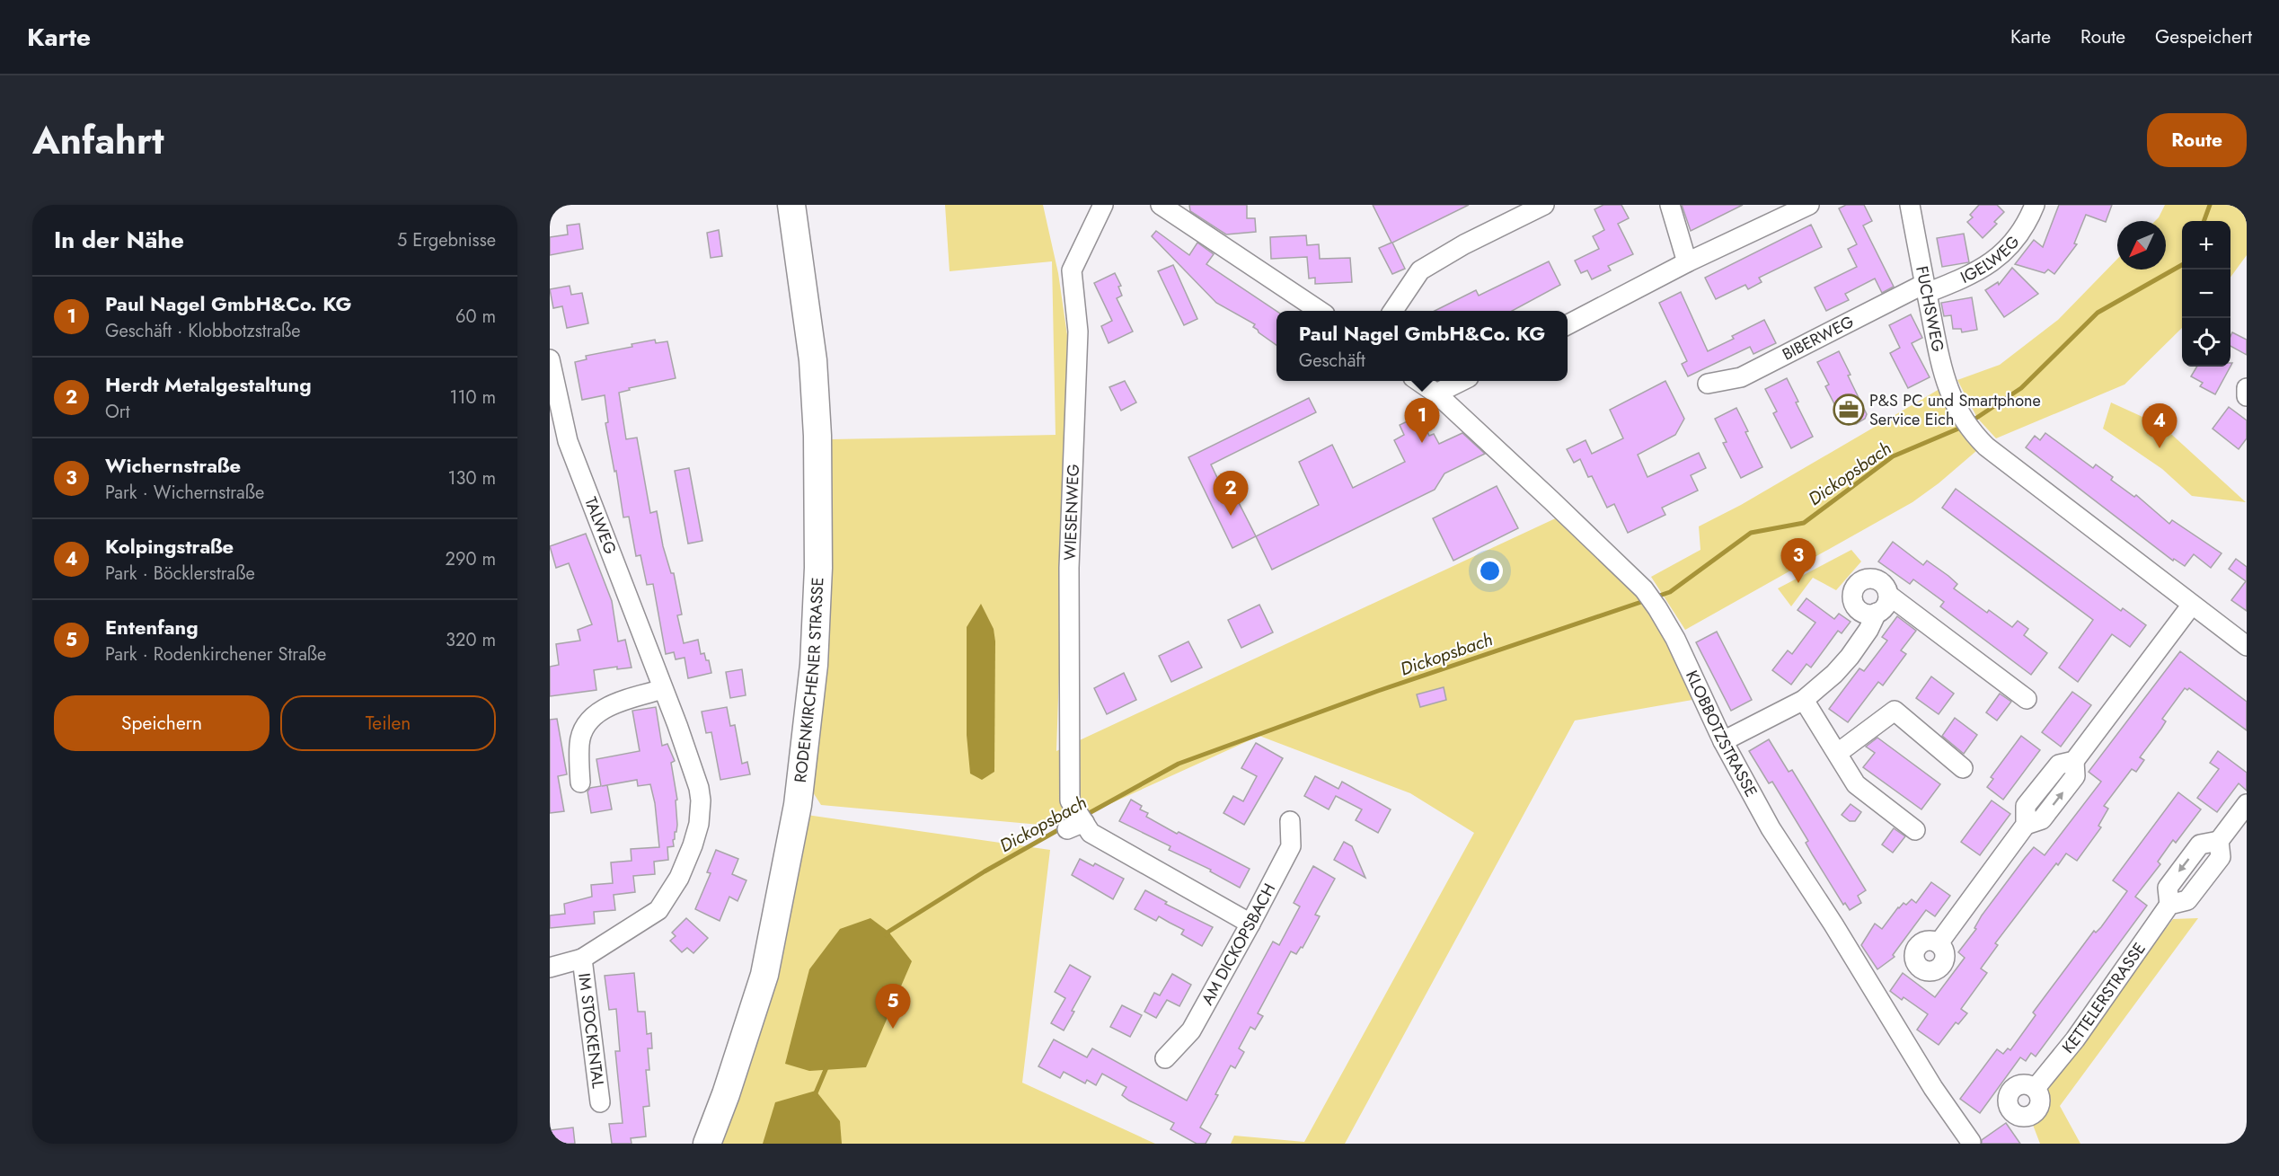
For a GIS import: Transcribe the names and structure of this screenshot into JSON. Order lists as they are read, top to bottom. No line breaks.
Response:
{"streets":{"main road":["RODENKIRCHENER STRASSE"],"street":["IGELWEG","FUCHSWEG","BIBERWEG","WIESENWEG","TALWEG","KLOBBOTZSTRASSE","AM DICKOPSBACH","KETTELERSTRASSE","IM STOCKENTAL"]},"crossings":[["IGELWEG","FUCHSWEG"],["IGELWEG","BIBERWEG"],["FUCHSWEG","BIBERWEG"],["WIESENWEG","AM DICKOPSBACH"],["TALWEG","IM STOCKENTAL"]],"water":["Dickopsbach"],"places":{"office":["P&S PC und Smartphone Service Eich"]},"north":"bottom left","page":{"header":"Karte","nav":["Karte","Route","Gespeichert"],"title":"Anfahrt","buttons":["Route",["Speichern","Teilen"]],"heading":["In der Nähe","5 Ergebnisse"],"map_buttons":["+","−"],"list":[{"mark":"1","name":"Paul Nagel GmbH&Co. KG","note":"Geschäft · Klobbotzstraße","value":"60 m"},{"mark":"2","name":"Herdt Metalgestaltung","note":"Ort","value":"110 m"},{"mark":"3","name":"Wichernstraße","note":"Park · Wichernstraße","value":"130 m"},{"mark":"4","name":"Kolpingstraße","note":"Park · Böcklerstraße","value":"290 m"},{"mark":"5","name":"Entenfang","note":"Park · Rodenkirchener Straße","value":"320 m"}],"popup":["Paul Nagel GmbH&Co. KG","Geschäft"],"pins":["1","4","2","3","5"]}}
